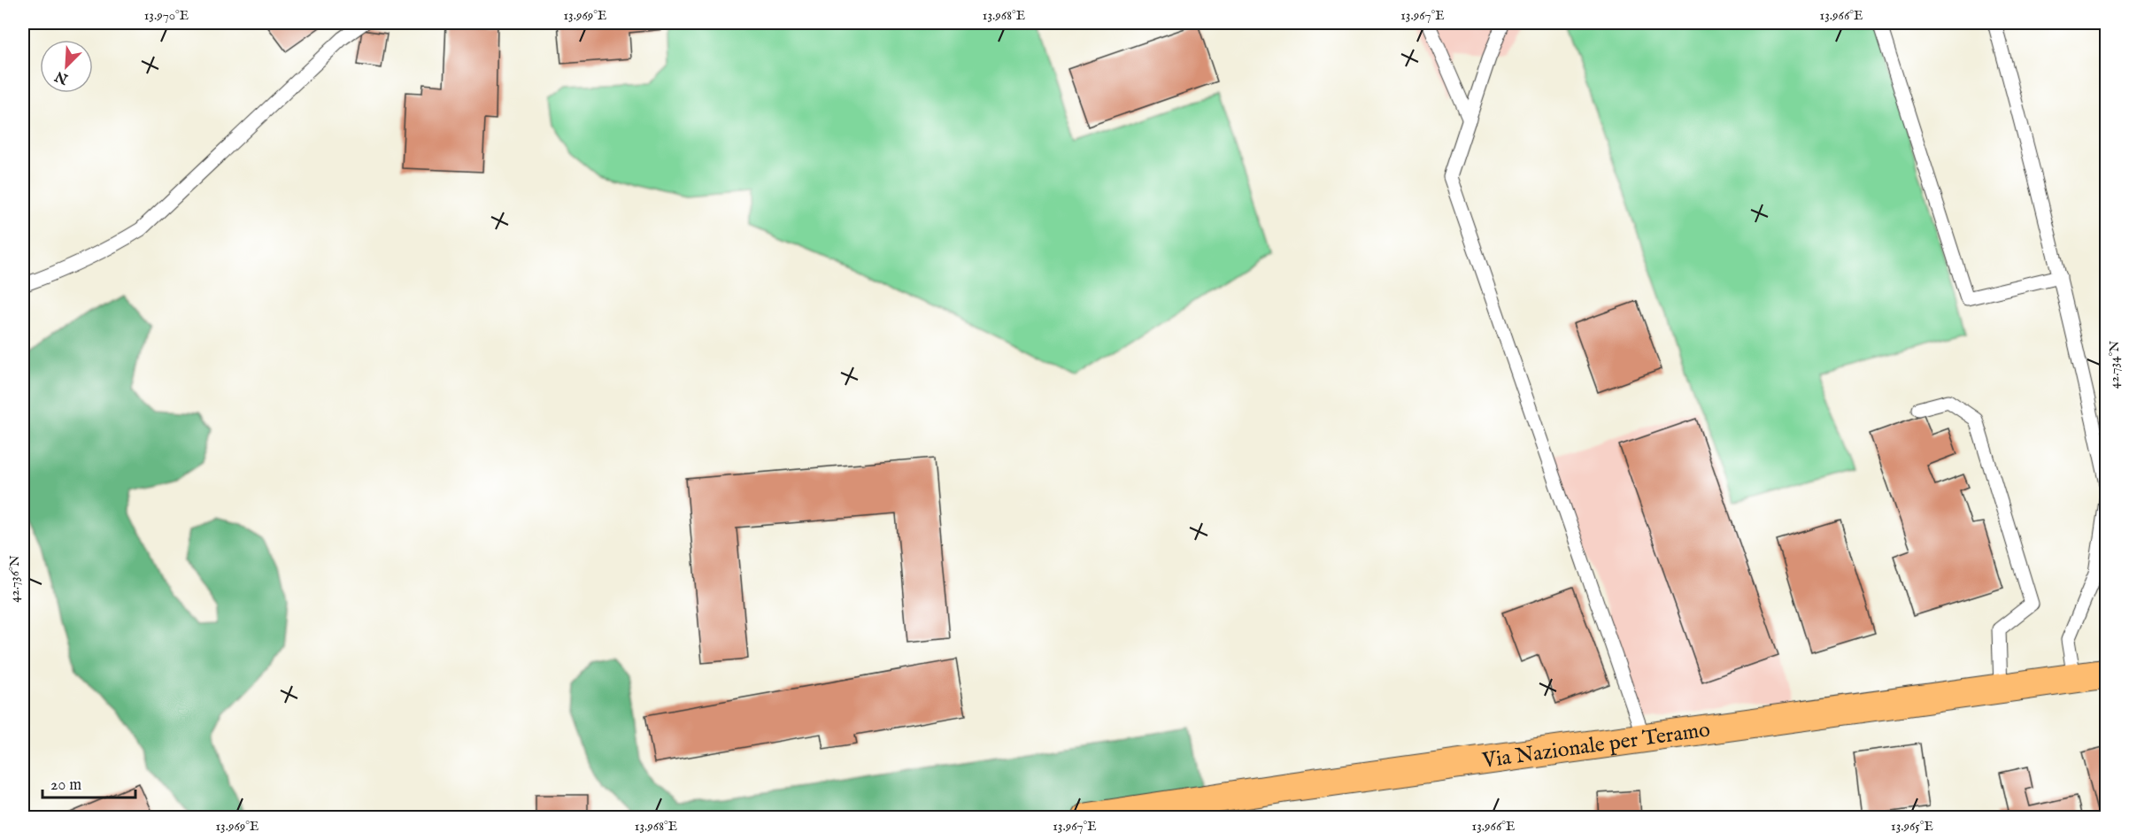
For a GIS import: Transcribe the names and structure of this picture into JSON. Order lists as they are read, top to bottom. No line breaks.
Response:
{"streets":{"main road":["Via Nazionale per Teramo"]},"scale_bar":"20 m","north":"bottom left","coordinates":["13.970°E","13.969°E","13.968°E","13.967°E","13.966°E","42.734°N","42.736°N","13.965°E"]}
